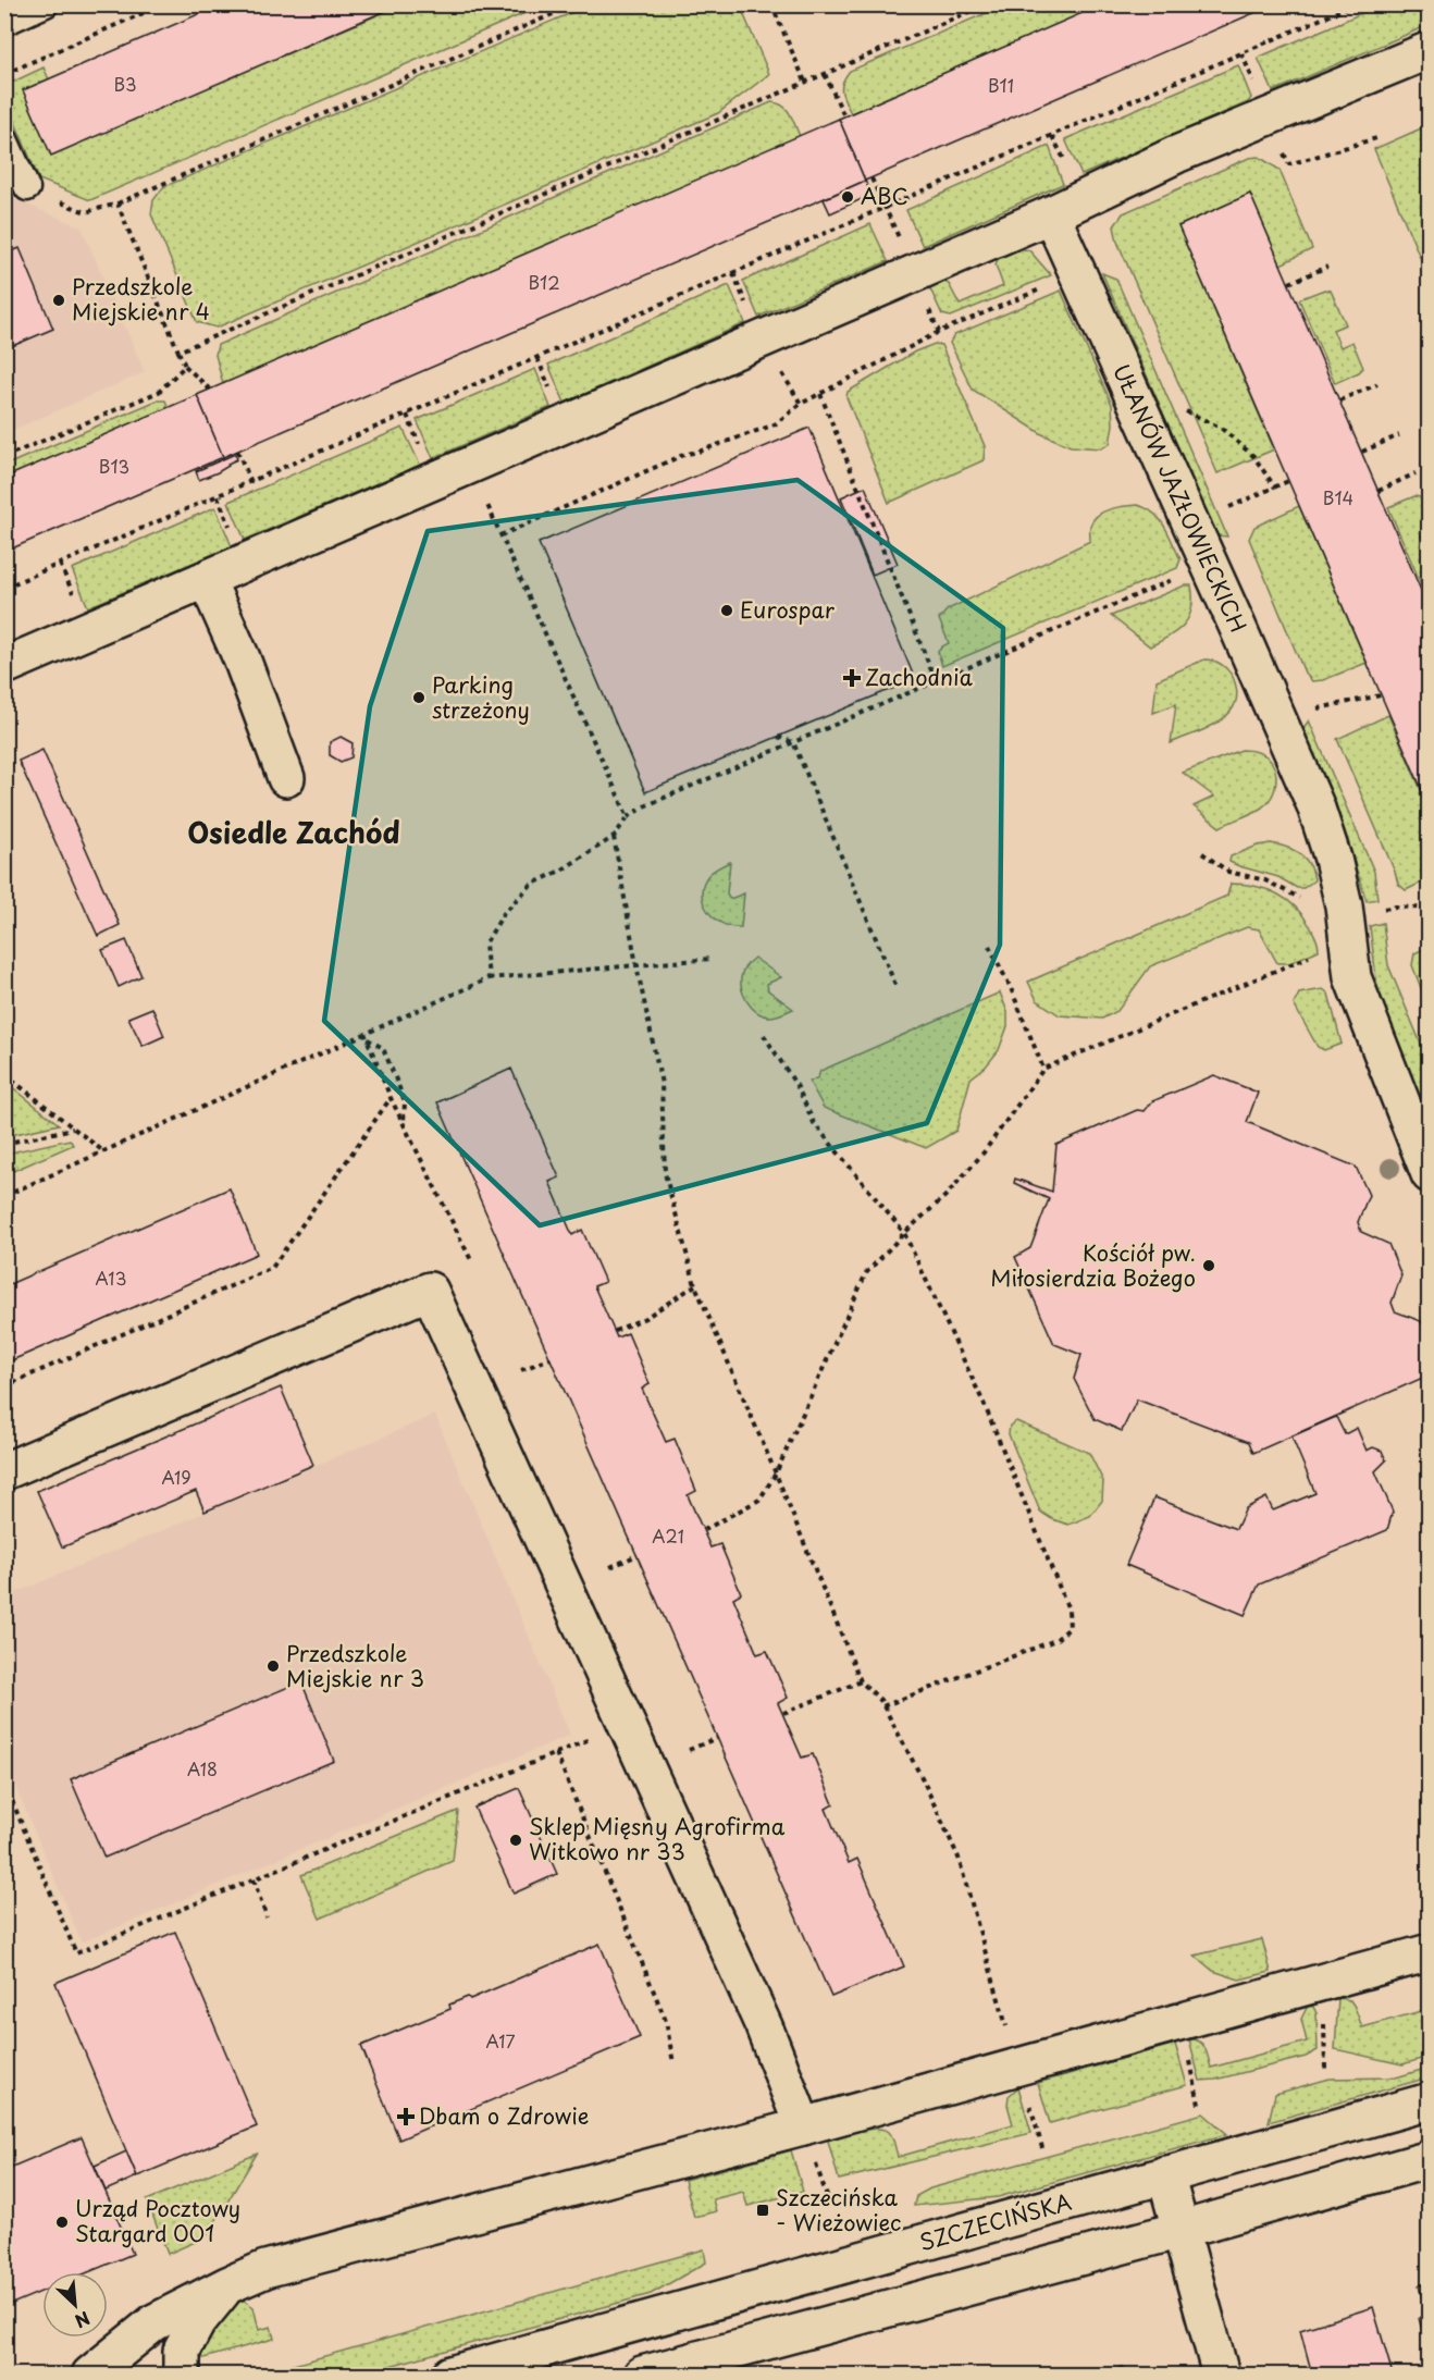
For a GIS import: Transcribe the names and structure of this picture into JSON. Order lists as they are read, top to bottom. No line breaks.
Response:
{"streets":{"street":["UŁANÓW JAZŁOWIECKICH","SZCZECIŃSKA"]},"districts":["Osiedle Zachód"],"places":{"other":["ABC","Przedszkole Miejskie nr 4","Eurospar","Parking strzeżony","Kościół pw. Miłosierdzia Bożego","Przedszkole Miejskie nr 3","Sklep Mięsny Agrofirma Witkowo nr 33","Urząd Pocztowy Stargard 001"],"health":["Zachodnia","Dbam o Zdrowie"],"transit":["Szczecińska - Wieżowiec"]},"house_numbers":["B3","B11","B12","B13","B14","A13","A19","A21","A18","A17"],"north":"bottom right"}
